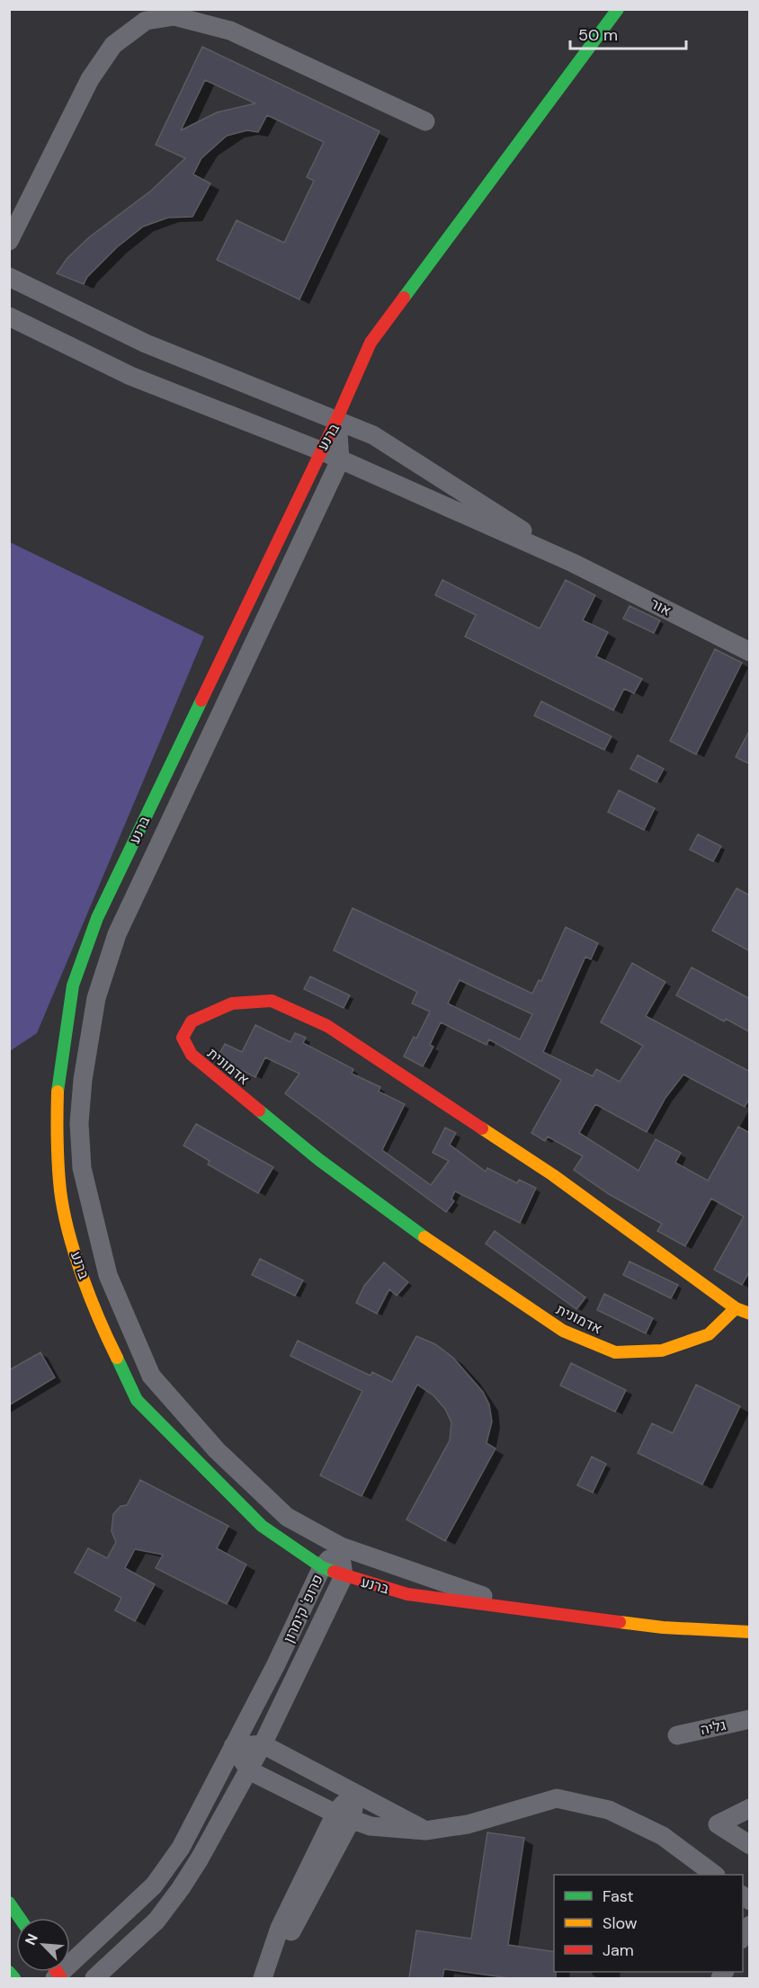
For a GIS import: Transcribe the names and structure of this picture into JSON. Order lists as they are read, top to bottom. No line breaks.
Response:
{"streets":{"street":["ברנע","אור","אדמונית","פרופ' קימרון","גליה"]},"crossings":[["ברנע","פרופ' קימרון"]],"legend":["Fast","Slow","Jam"],"scale_bar":"50 m","north":"top left"}
